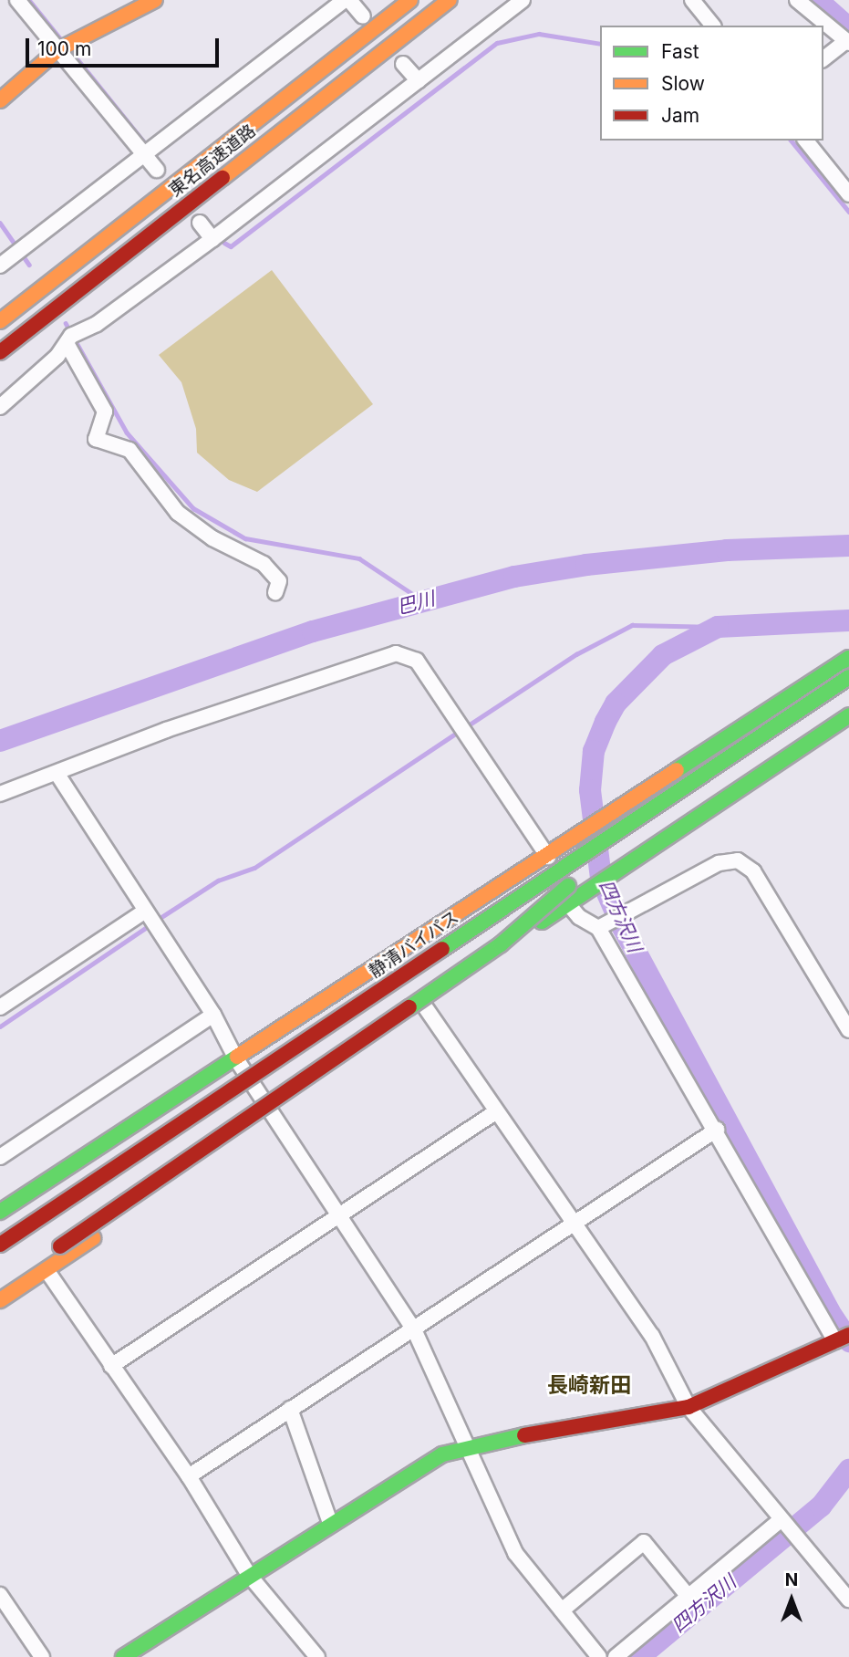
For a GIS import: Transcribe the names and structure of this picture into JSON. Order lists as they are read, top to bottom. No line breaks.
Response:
{"streets":{"main road":["東名高速道路","静清バイパス"]},"districts":["長崎新田"],"water":["巴川","四方沢川"],"legend":["Fast","Slow","Jam"],"scale_bar":"100 m","north":"top"}
